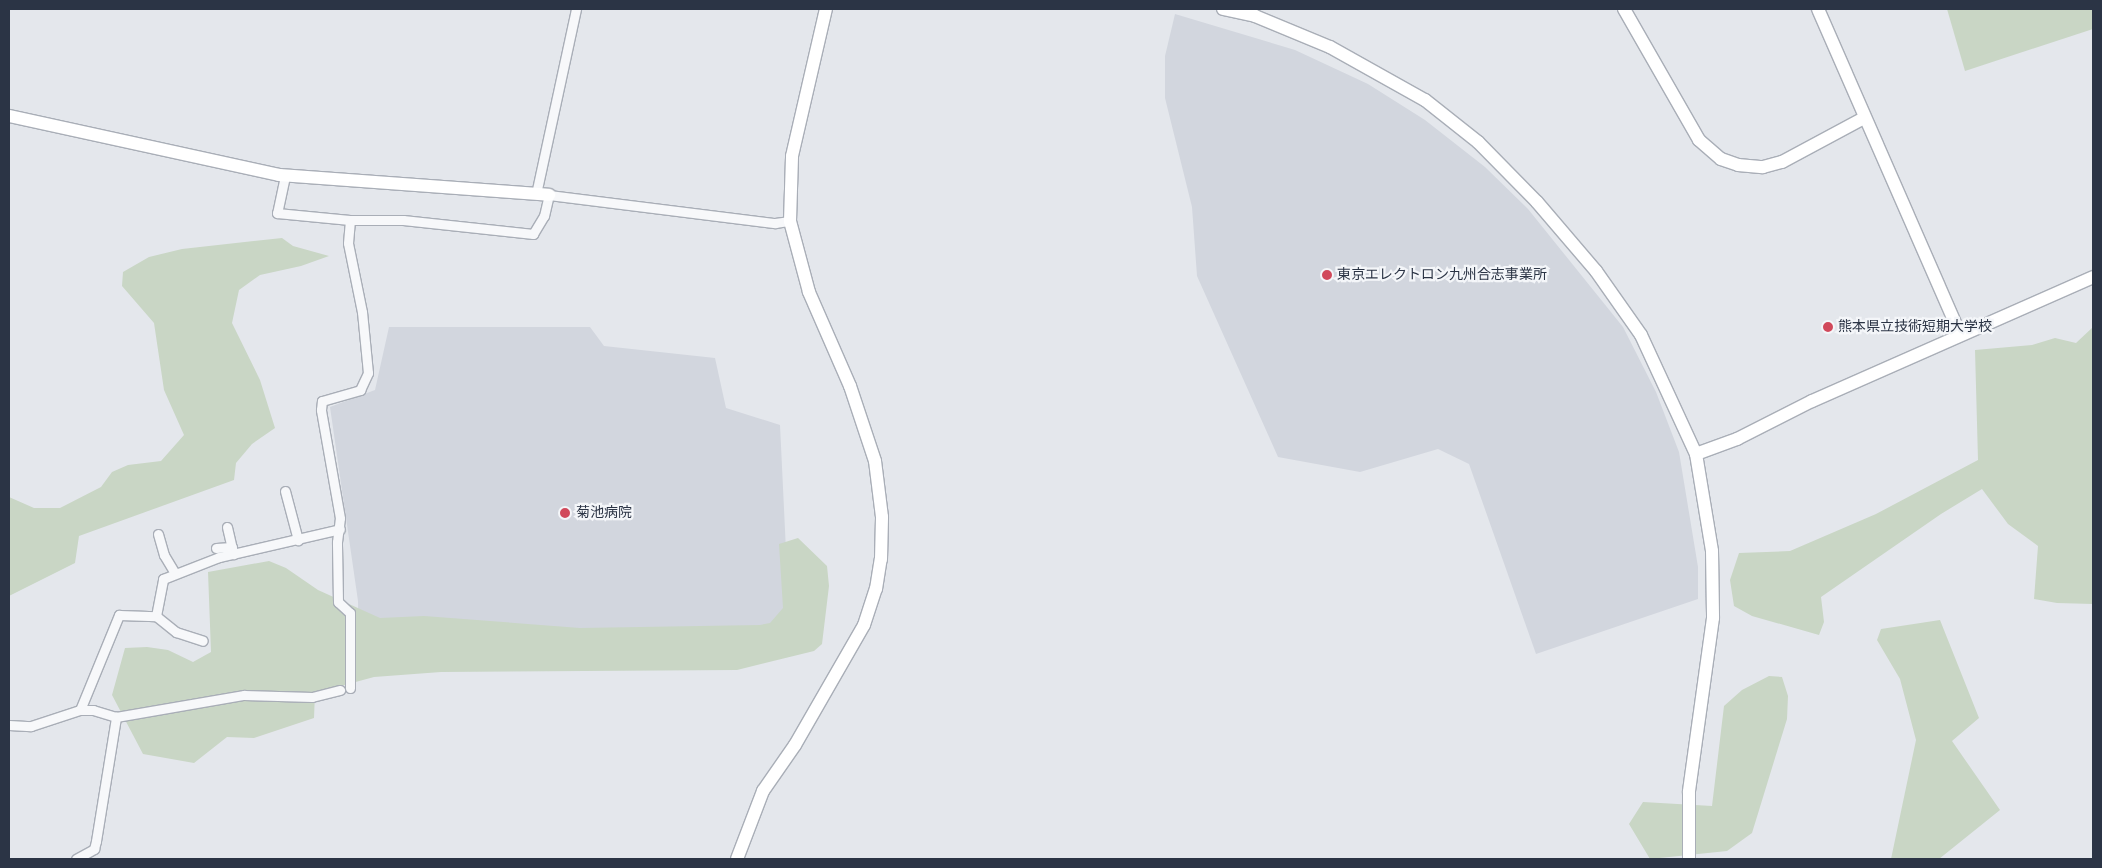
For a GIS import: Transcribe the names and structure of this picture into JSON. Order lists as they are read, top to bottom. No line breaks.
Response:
{"places":["東京エレクトロン九州合志事業所","熊本県立技術短期大学校","菊池病院"]}
